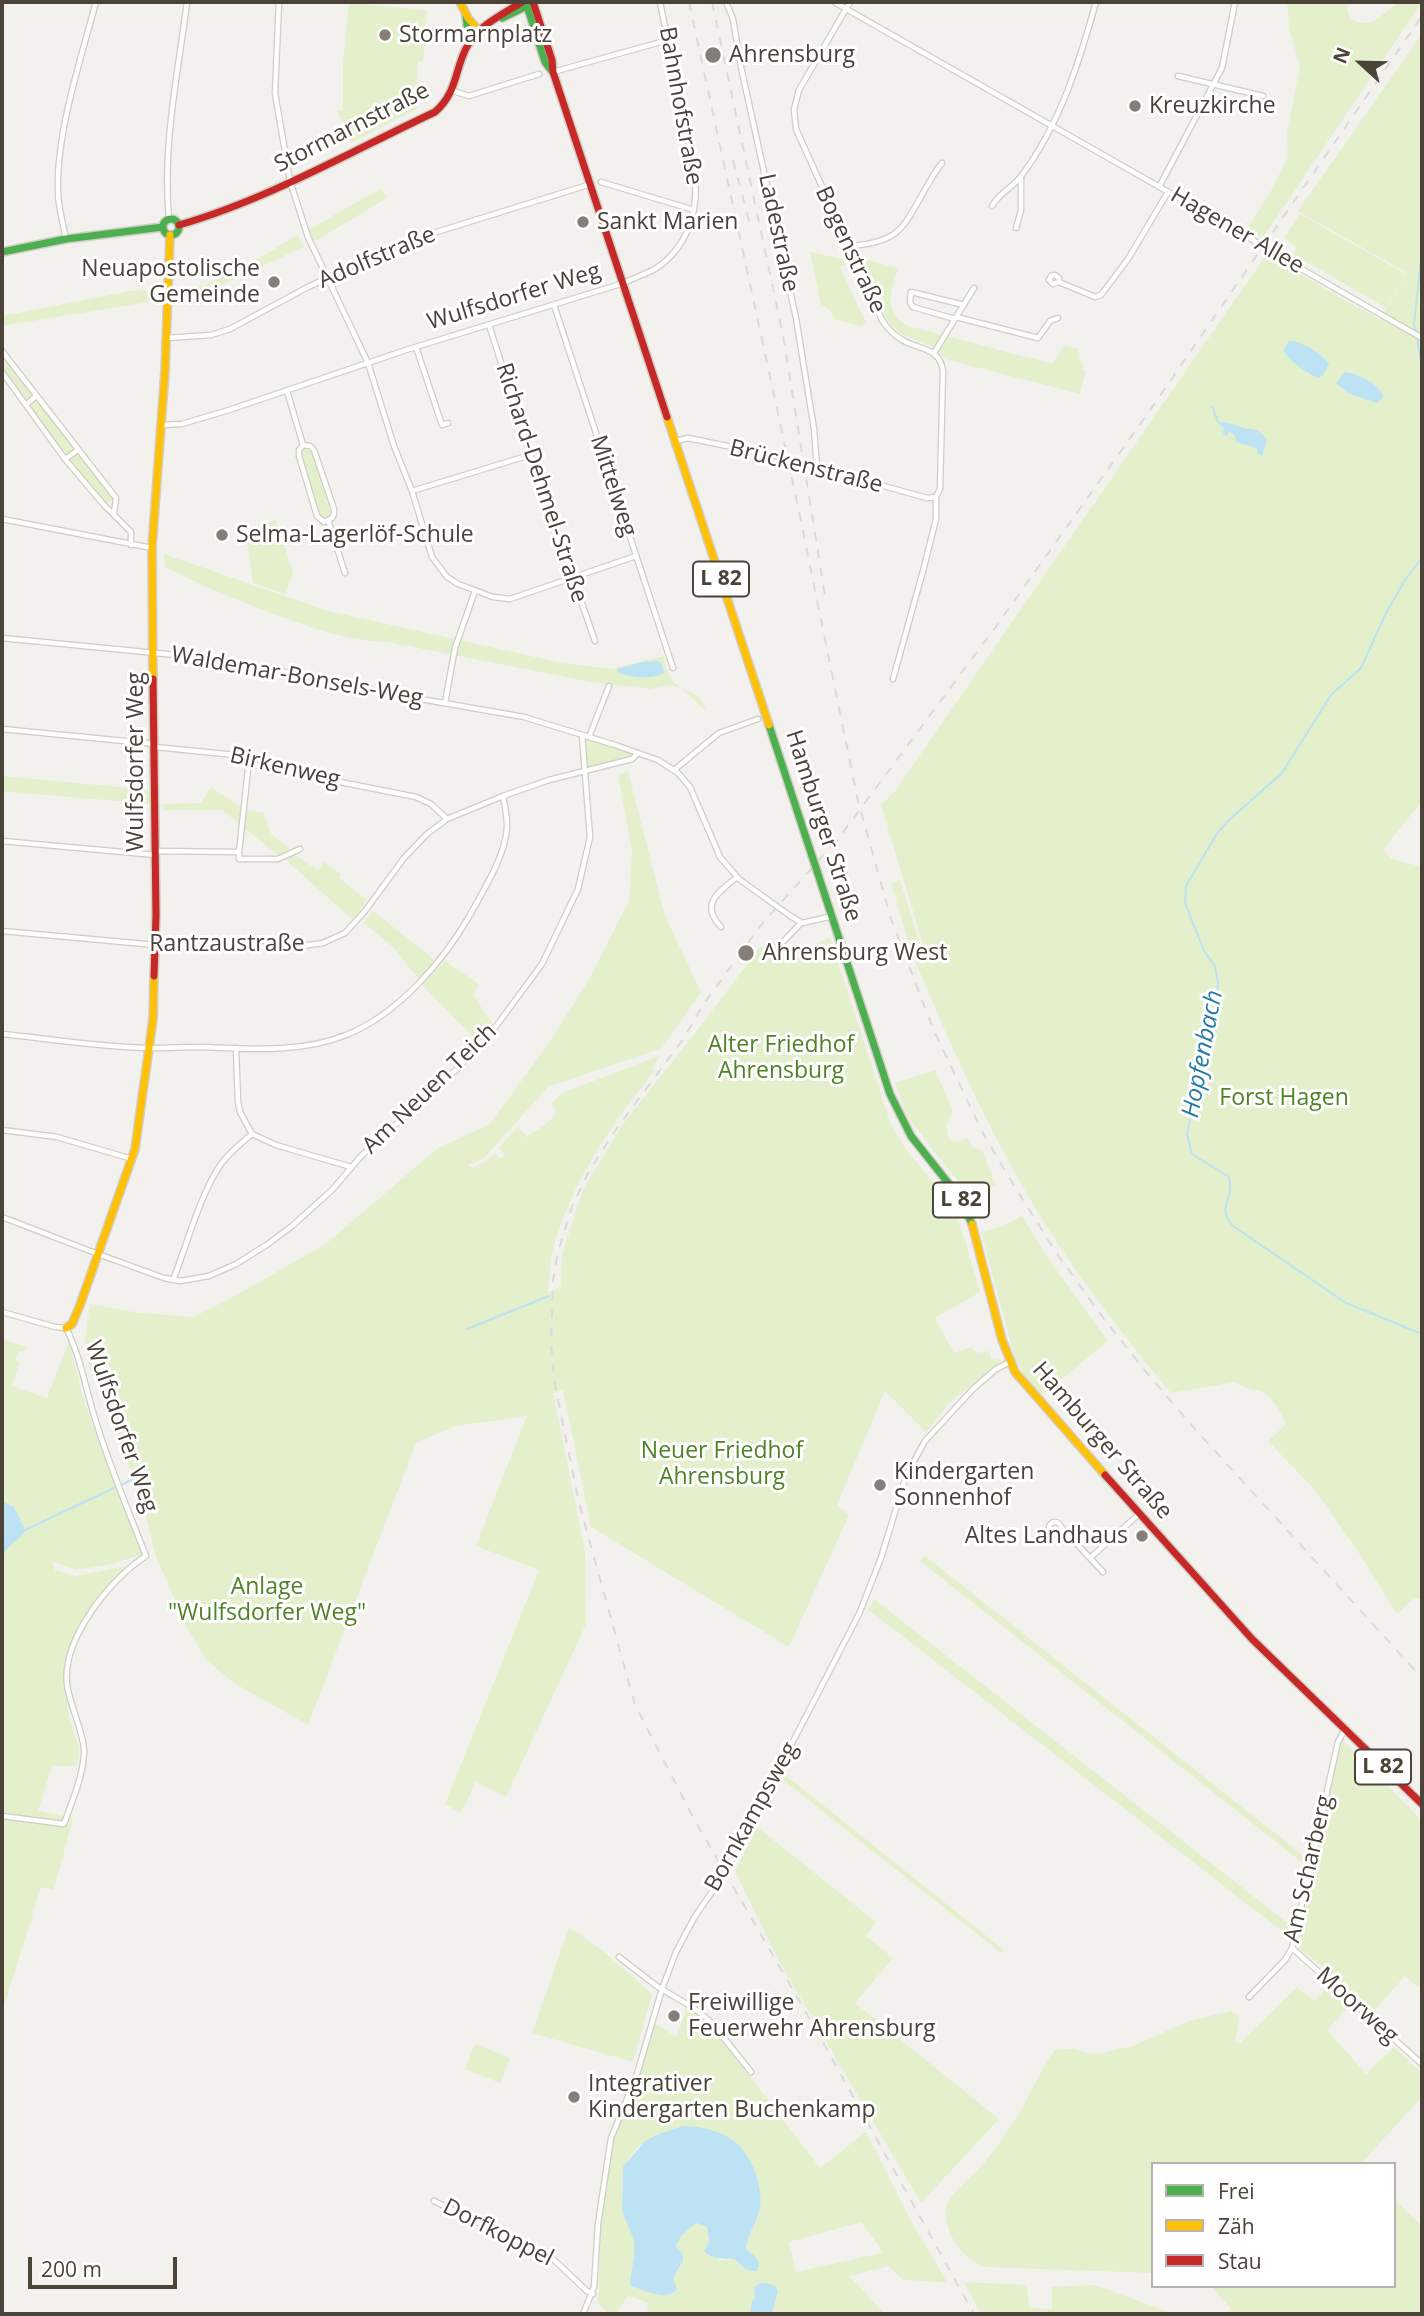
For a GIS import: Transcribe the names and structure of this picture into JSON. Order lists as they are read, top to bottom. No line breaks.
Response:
{"streets":{"main road":["Stormarnstraße","Wulfsdorfer Weg","L 82","Hamburger Straße"],"street":["Bahnhofstraße","Hagener Allee","Ladestraße","Bogenstraße","Adolfstraße","Brückenstraße","Richard-Dehmel-Straße","Mittelweg","Waldemar-Bonsels-Weg","Birkenweg","Rantzaustraße","Am Neuen Teich","Bornkampsweg","Am Scharberg","Moorweg","Dorfkoppel"]},"crossings":[["Bahnhofstraße","Wulfsdorfer Weg"],["Bahnhofstraße","Hamburger Straße"],["Hagener Allee","Bogenstraße"],["Ladestraße","Brückenstraße"],["Adolfstraße","Hamburger Straße"],["Wulfsdorfer Weg","Richard-Dehmel-Straße"],["Wulfsdorfer Weg","Mittelweg"],["Wulfsdorfer Weg","Waldemar-Bonsels-Weg"],["Wulfsdorfer Weg","Birkenweg"],["Wulfsdorfer Weg","Hamburger Straße"],["Wulfsdorfer Weg","Rantzaustraße"],["Wulfsdorfer Weg","Am Neuen Teich"],["Brückenstraße","Hamburger Straße"],["Waldemar-Bonsels-Weg","Rantzaustraße"],["Waldemar-Bonsels-Weg","Am Neuen Teich"],["Birkenweg","Rantzaustraße"],["Hamburger Straße","Bornkampsweg"],["Hamburger Straße","Am Scharberg"],["Rantzaustraße","Am Neuen Teich"],["Bornkampsweg","Dorfkoppel"],["Am Scharberg","Moorweg"]],"water":["Hopfenbach"],"parks":["Alter Friedhof Ahrensburg","Forst Hagen","Neuer Friedhof Ahrensburg","Anlage \"Wulfsdorfer Weg\""],"places":["Stormarnplatz","Ahrensburg","Kreuzkirche","Sankt Marien","Neuapostolische Gemeinde","Selma-Lagerlöf-Schule","Ahrensburg West","Kindergarten Sonnenhof","Altes Landhaus","Freiwillige Feuerwehr Ahrensburg","Integrativer Kindergarten Buchenkamp"],"legend":["Frei","Zäh","Stau"],"scale_bar":"200 m","north":"left"}
